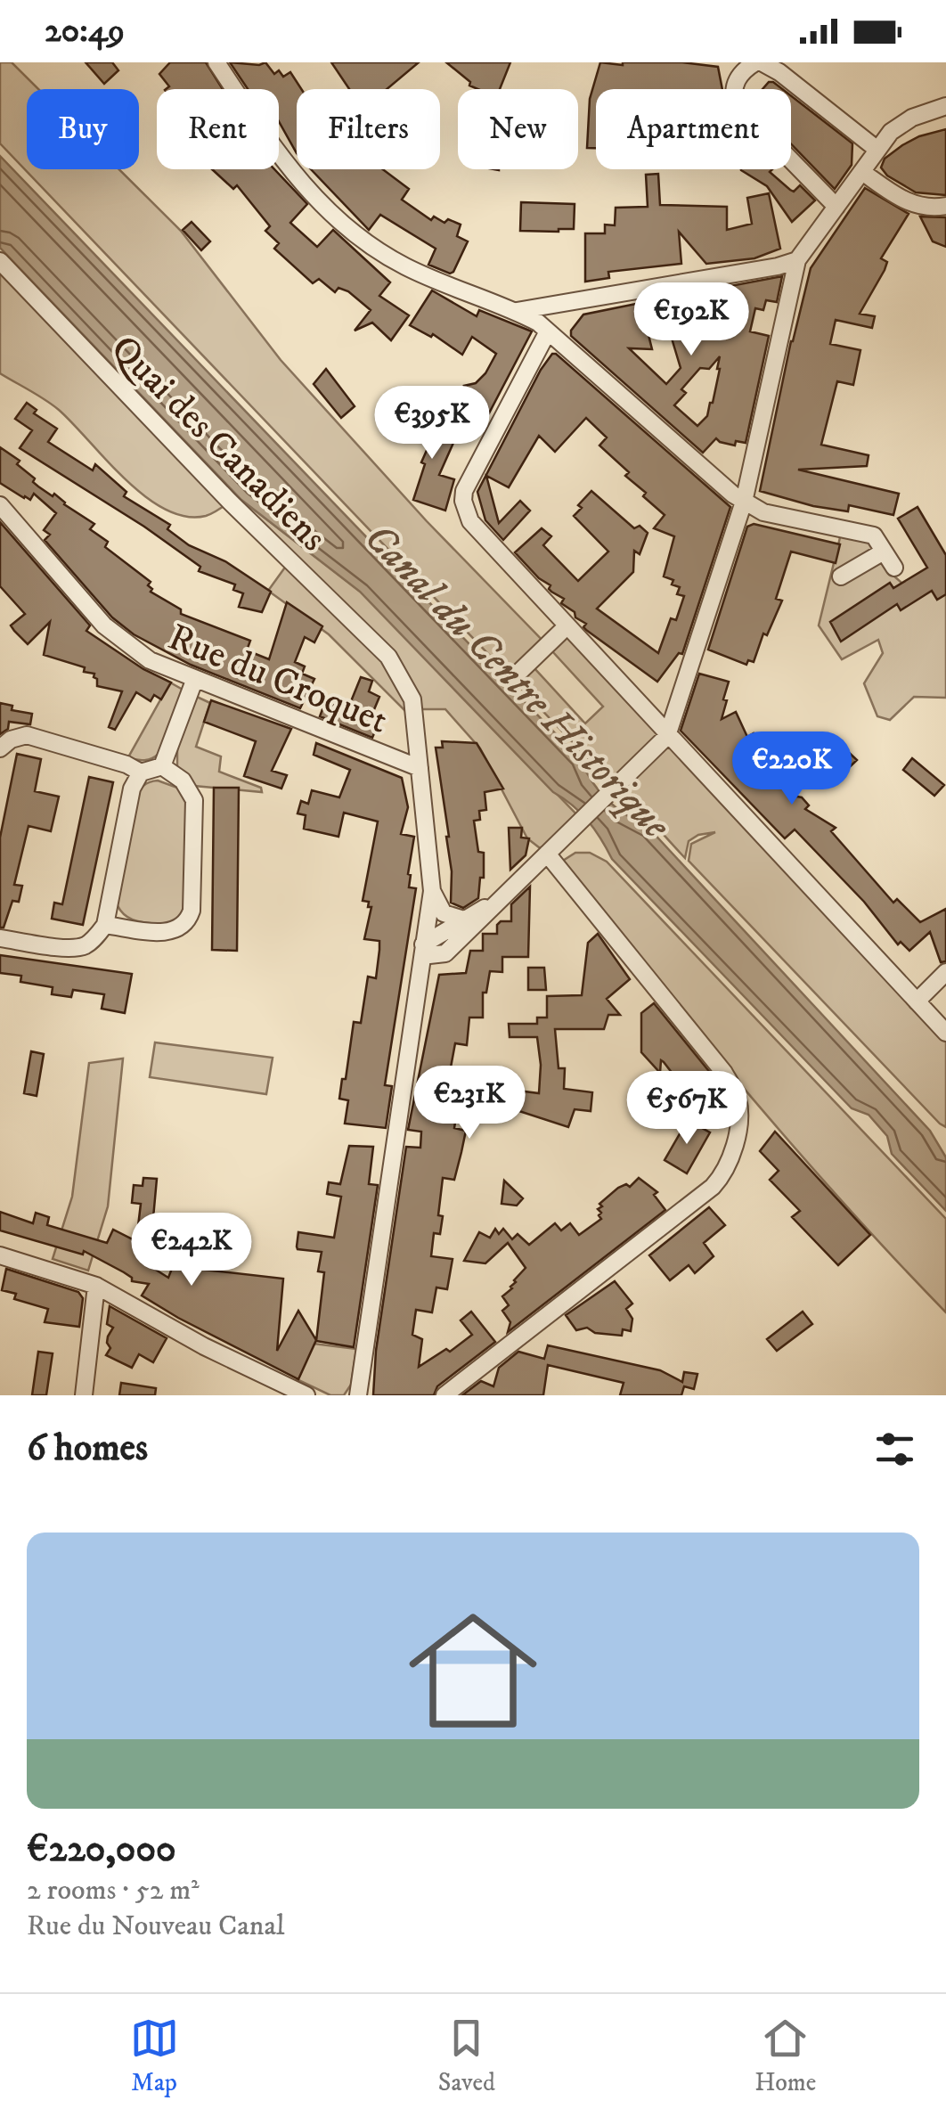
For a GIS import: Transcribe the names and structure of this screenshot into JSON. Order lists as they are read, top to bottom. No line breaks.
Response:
{"streets":{"street":["Quai des Canadiens","Rue du Croquet"]},"crossings":[["Quai des Canadiens","Rue du Croquet"]],"water":["Canal du Centre Historique"],"page":{"status":"20:49","chip":["Buy","Rent","Filters","New","Apartment"],"price":["€192K","€395K","€220K","€231K","€567K","€242K"],"heading":"6 homes","list":[{"name":"€220,000","note":"2 rooms · 52 m² · Rue du Nouveau Canal"}],"tabs":["Map","Saved","Home"]}}
